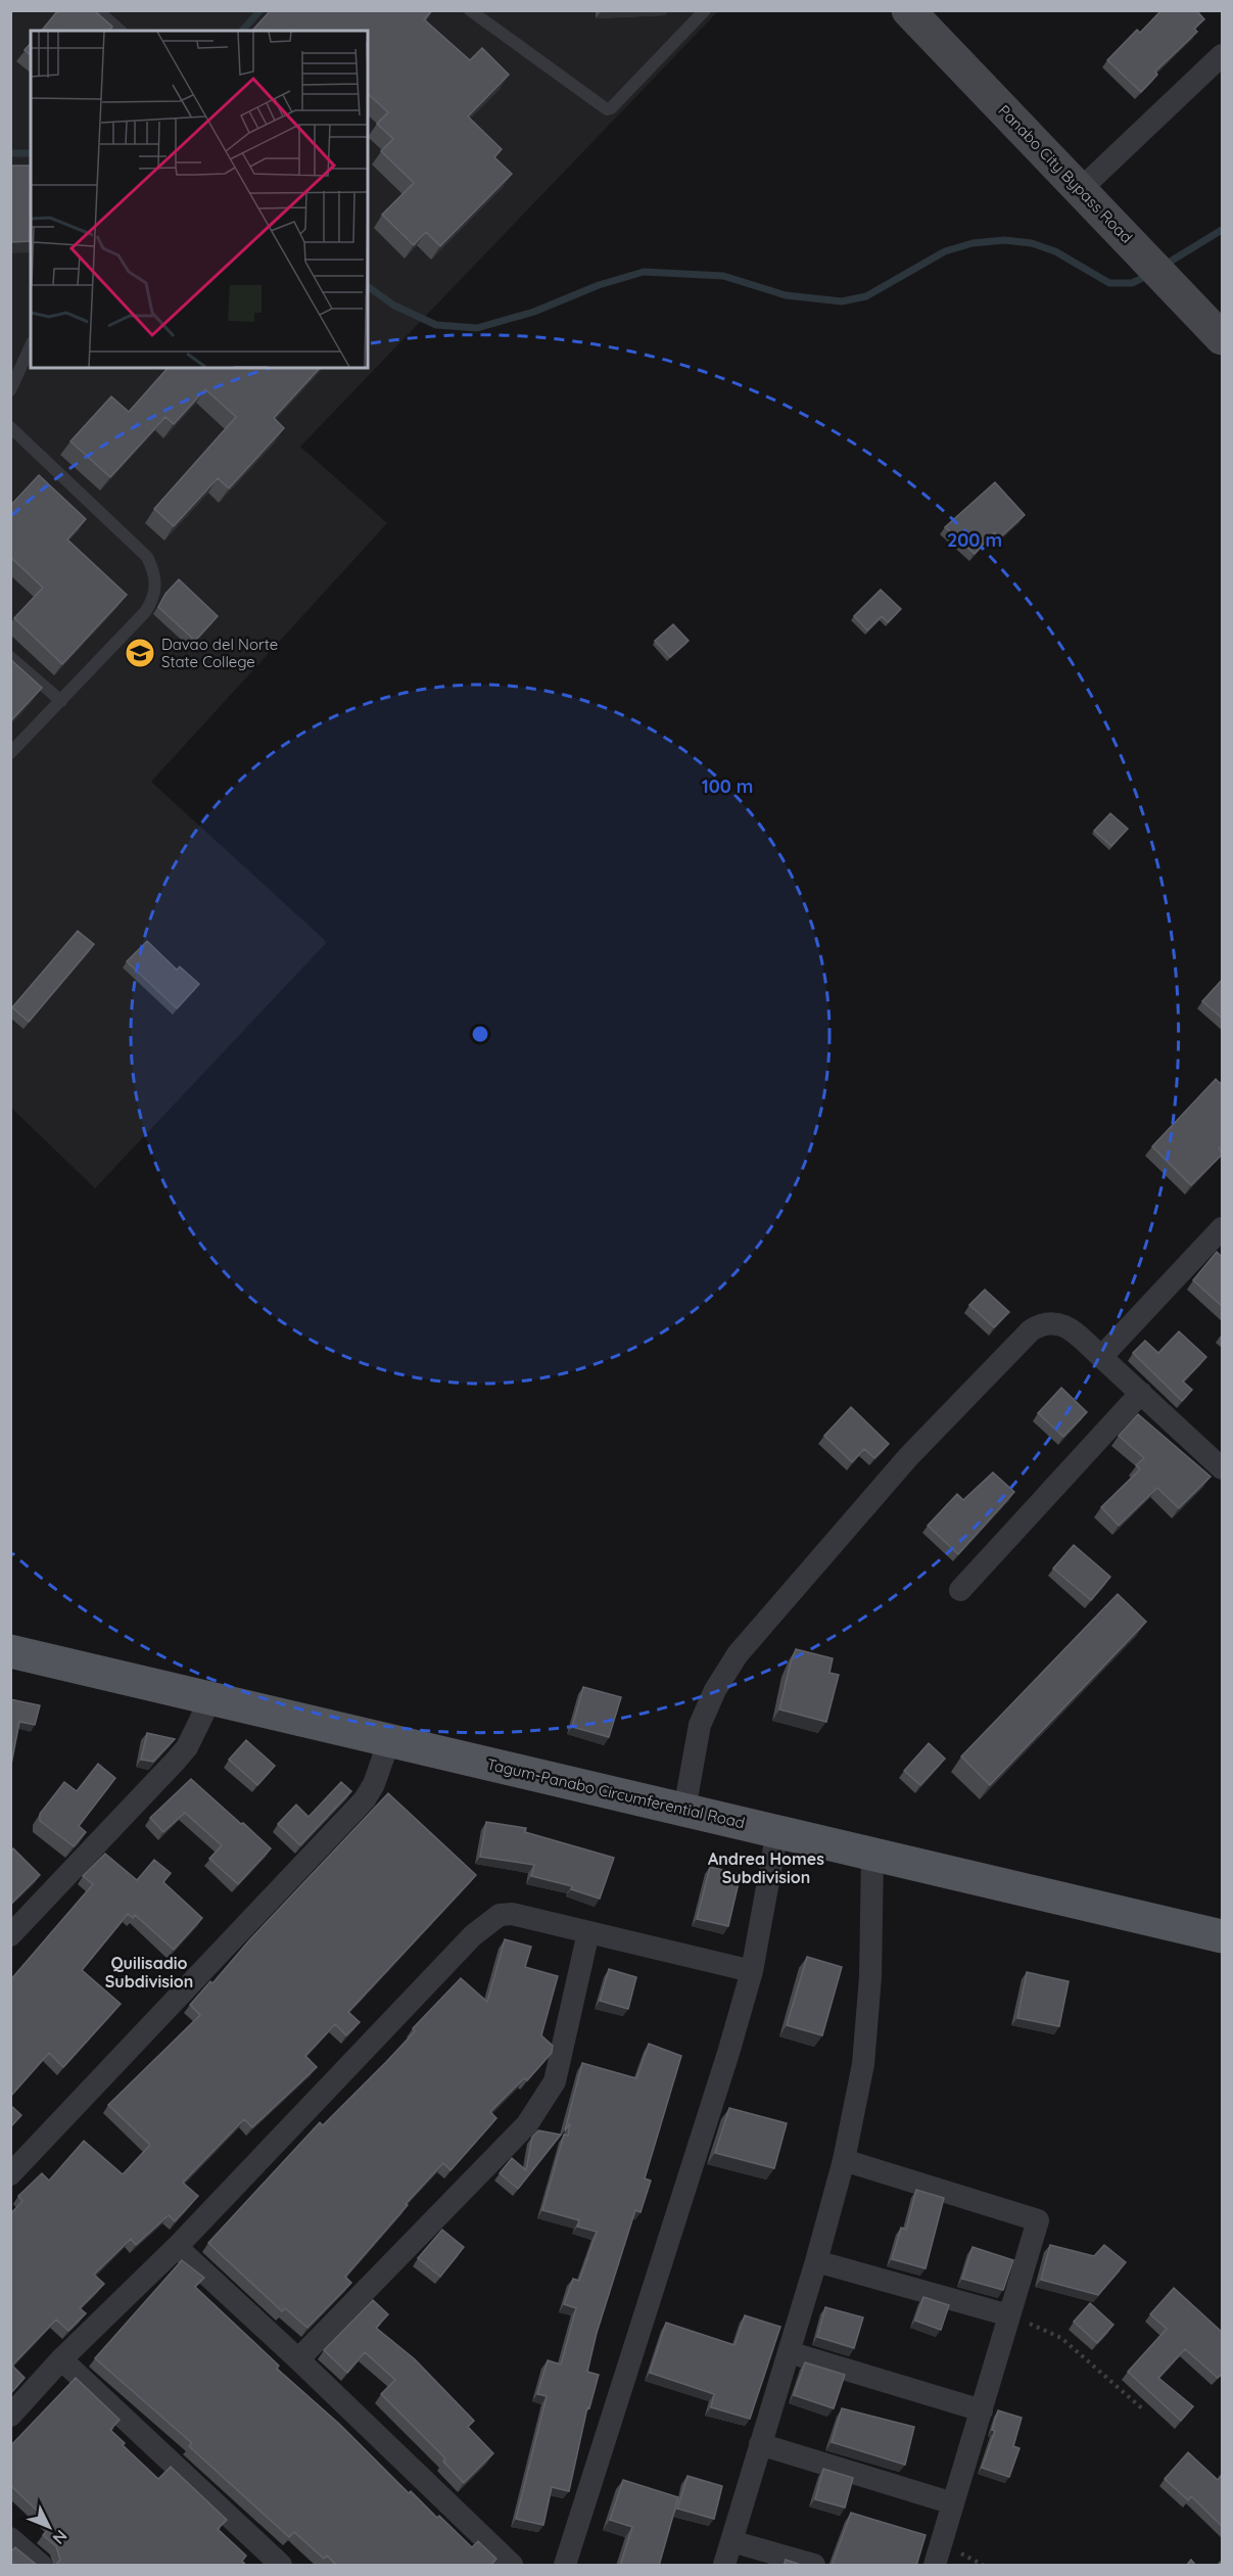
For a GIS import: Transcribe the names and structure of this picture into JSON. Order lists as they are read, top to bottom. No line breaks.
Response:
{"streets":{"main road":["Panabo City Bypass Road","Tagum-Panabo Circumferential Road"]},"districts":["Andrea Homes Subdivision","Quilisadio Subdivision"],"places":{"school or university":["Davao del Norte State College"]},"north":"bottom right","rings":["200 m","100 m"]}
